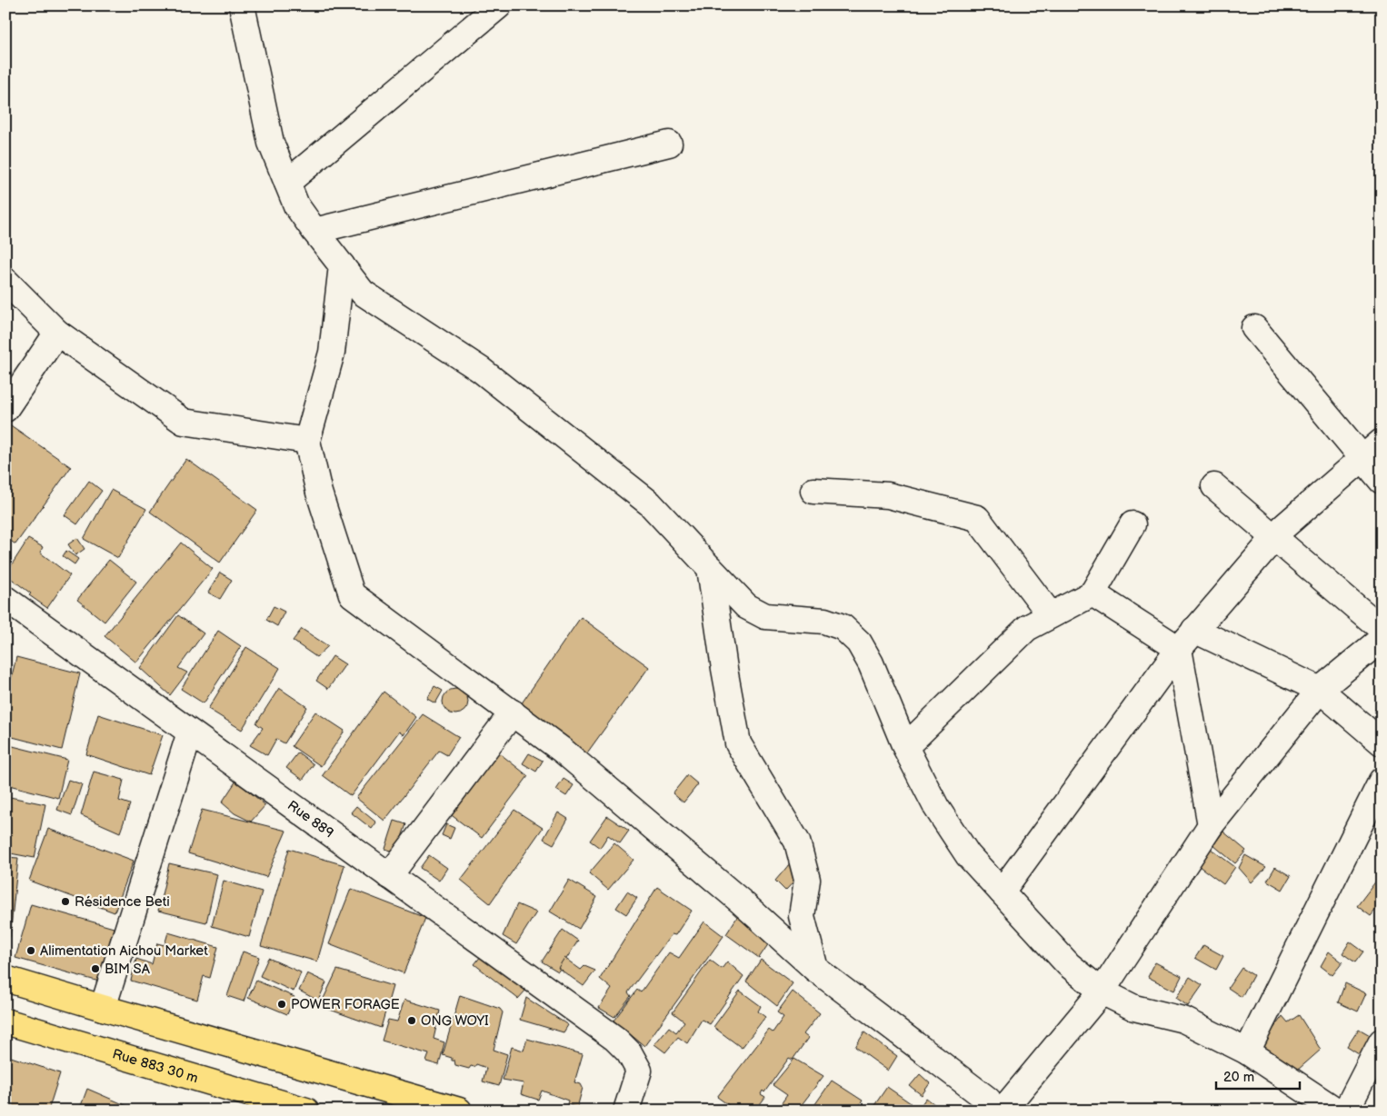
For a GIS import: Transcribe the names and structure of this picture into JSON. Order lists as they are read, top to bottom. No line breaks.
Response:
{"streets":{"main road":["Rue 883 30 m"],"street":["Rue 889"]},"places":["Résidence Beti","Alimentation Aichou Market","BIM SA","POWER FORAGE","ONG WOYI"],"scale_bar":"20 m"}
